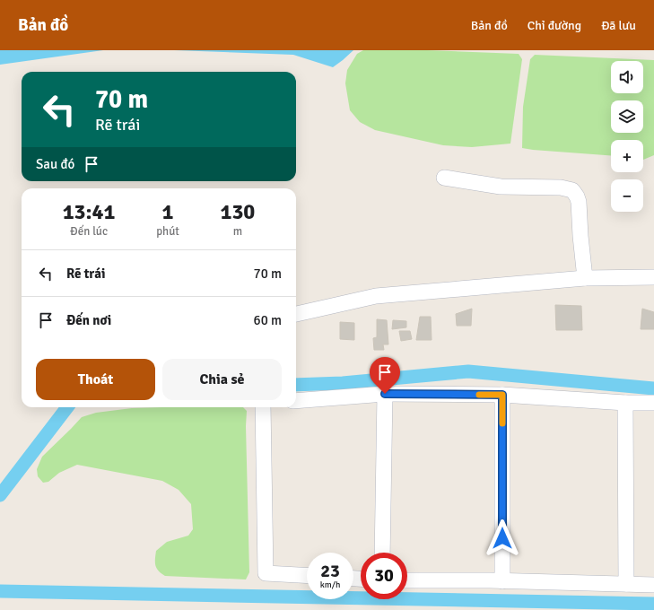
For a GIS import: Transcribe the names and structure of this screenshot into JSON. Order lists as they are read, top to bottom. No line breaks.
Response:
{"page":{"header":"Bản đồ","nav":["Bản đồ","Chỉ đường","Đã lưu"],"map_buttons":["+","−"],"turn":["70 m","Rẽ trái"],"then":"Sau đó","eta":["13:41","Đến lúc","1","phút","130","m"],"list":[{"name":"Rẽ trái","value":"70 m"},{"name":"Đến nơi","value":"60 m"}],"buttons":["Thoát","Chia sẻ"],"speed":"23 km/h","limit":"30"}}
